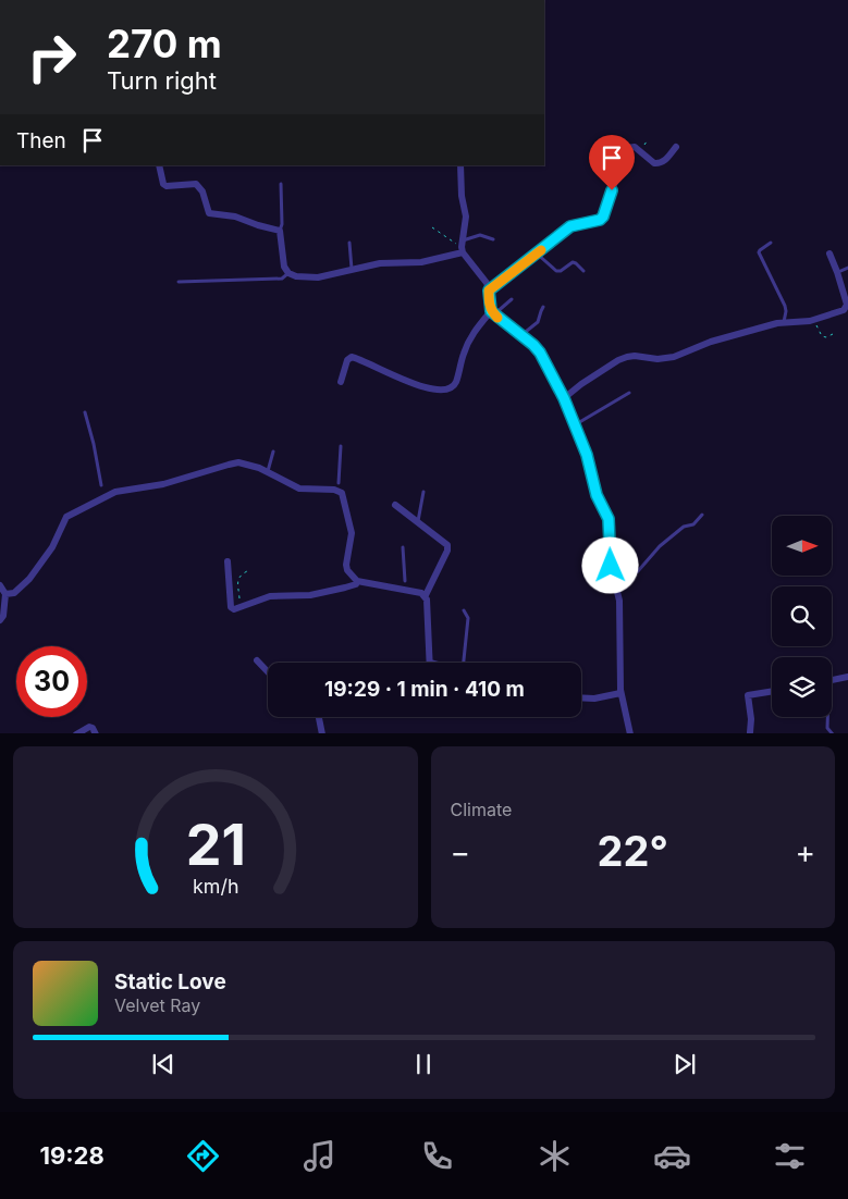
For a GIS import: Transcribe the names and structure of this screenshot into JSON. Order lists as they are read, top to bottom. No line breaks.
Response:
{"north":"right","page":{"turn":["270 m","Turn right"],"then":"Then","limit":"30","trip":"19:29 · 1 min · 410 m","tile":"Climate","heat":["−","22°","+"],"song":["Static Love","Velvet Ray"],"tabs":"19:28","gauge":["21","km/h"]}}
